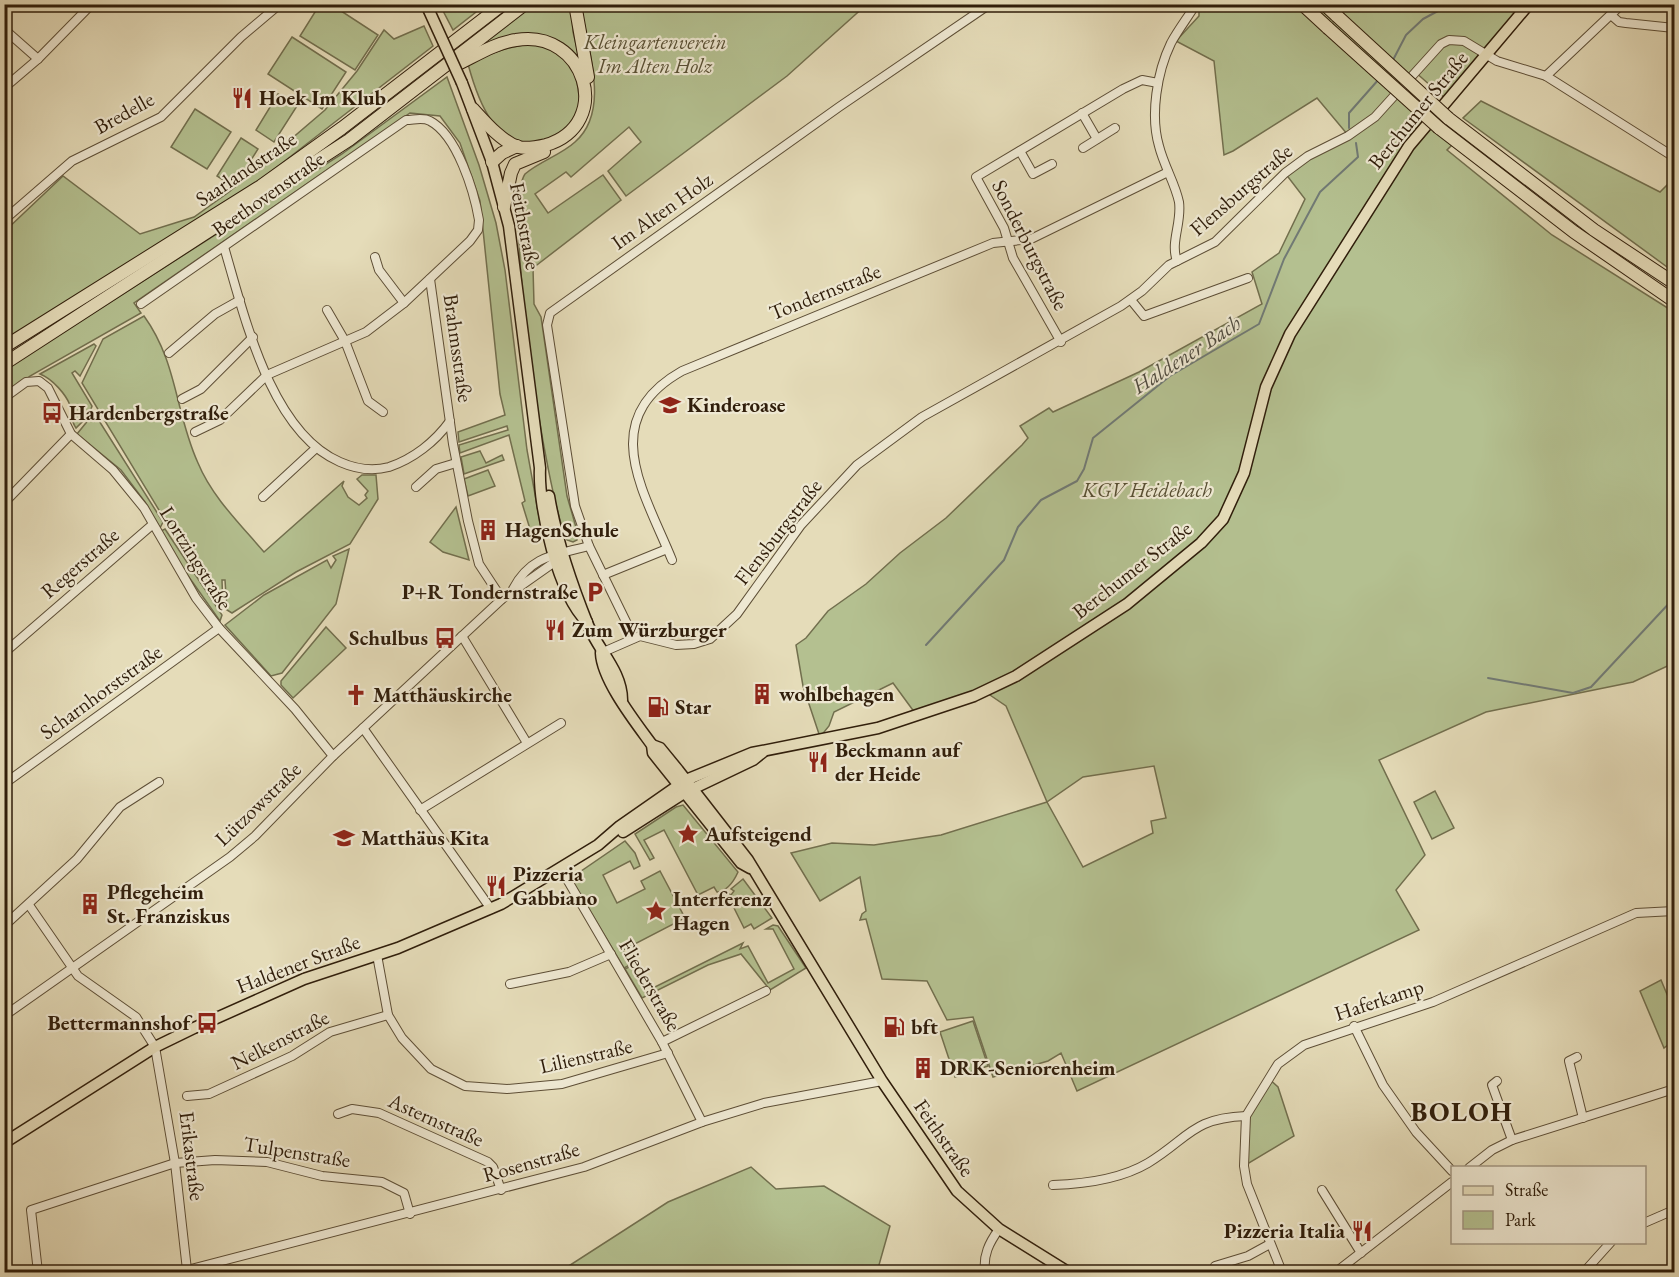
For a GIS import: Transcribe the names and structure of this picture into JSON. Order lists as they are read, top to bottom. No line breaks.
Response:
{"streets":{"highway":["Saarlandstraße"],"main road":["Berchumer Straße","Feithstraße","Haldener Straße"],"street":["Bredelle","Flensburgstraße","Beethovenstraße","Im Alten Holz","Sonderburgstraße","Tondernstraße","Brahmsstraße","Lortzingstraße","Regerstraße","Scharnhorststraße","Lützowstraße","Fliederstraße","Haferkamp","Nelkenstraße","Lilienstraße","Asternstraße","Tulpenstraße","Erikastraße","Rosenstraße"]},"crossings":[["Berchumer Straße","Flensburgstraße"],["Berchumer Straße","Feithstraße"],["Berchumer Straße","Haldener Straße"],["Flensburgstraße","Im Alten Holz"],["Flensburgstraße","Sonderburgstraße"],["Beethovenstraße","Brahmsstraße"],["Feithstraße","Lützowstraße"],["Feithstraße","Haldener Straße"],["Feithstraße","Rosenstraße"],["Sonderburgstraße","Tondernstraße"],["Brahmsstraße","Lützowstraße"],["Lortzingstraße","Regerstraße"],["Lortzingstraße","Scharnhorststraße"],["Lortzingstraße","Lützowstraße"],["Haldener Straße","Fliederstraße"],["Haldener Straße","Lilienstraße"],["Haldener Straße","Erikastraße"],["Fliederstraße","Lilienstraße"],["Fliederstraße","Rosenstraße"],["Nelkenstraße","Lilienstraße"],["Asternstraße","Rosenstraße"],["Tulpenstraße","Erikastraße"],["Tulpenstraße","Rosenstraße"],["Erikastraße","Rosenstraße"]],"districts":["BOLOH"],"water":["Haldener Bach"],"parks":["Kleingartenverein Im Alten Holz","KGV Heidebach"],"places":{"restaurant":["Hoek Im Klub","Zum Würzburger","Beckmann auf der Heide","Pizzeria Gabbiano","Pizzeria Italia"],"school or university":["Kinderoase","Matthäus Kita"],"bus stop":["Hardenbergstraße","Schulbus","Bettermannshof"],"building":["HagenSchule","wohlbehagen","Pflegeheim St. Franziskus","DRK-Seniorenheim"],"parking":["P+R Tondernstraße"],"church":["Matthäuskirche"],"fuel station":["Star","bft"],"place":["Aufsteigend","Interferenz Hagen"]},"legend":["Straße","Park"]}
